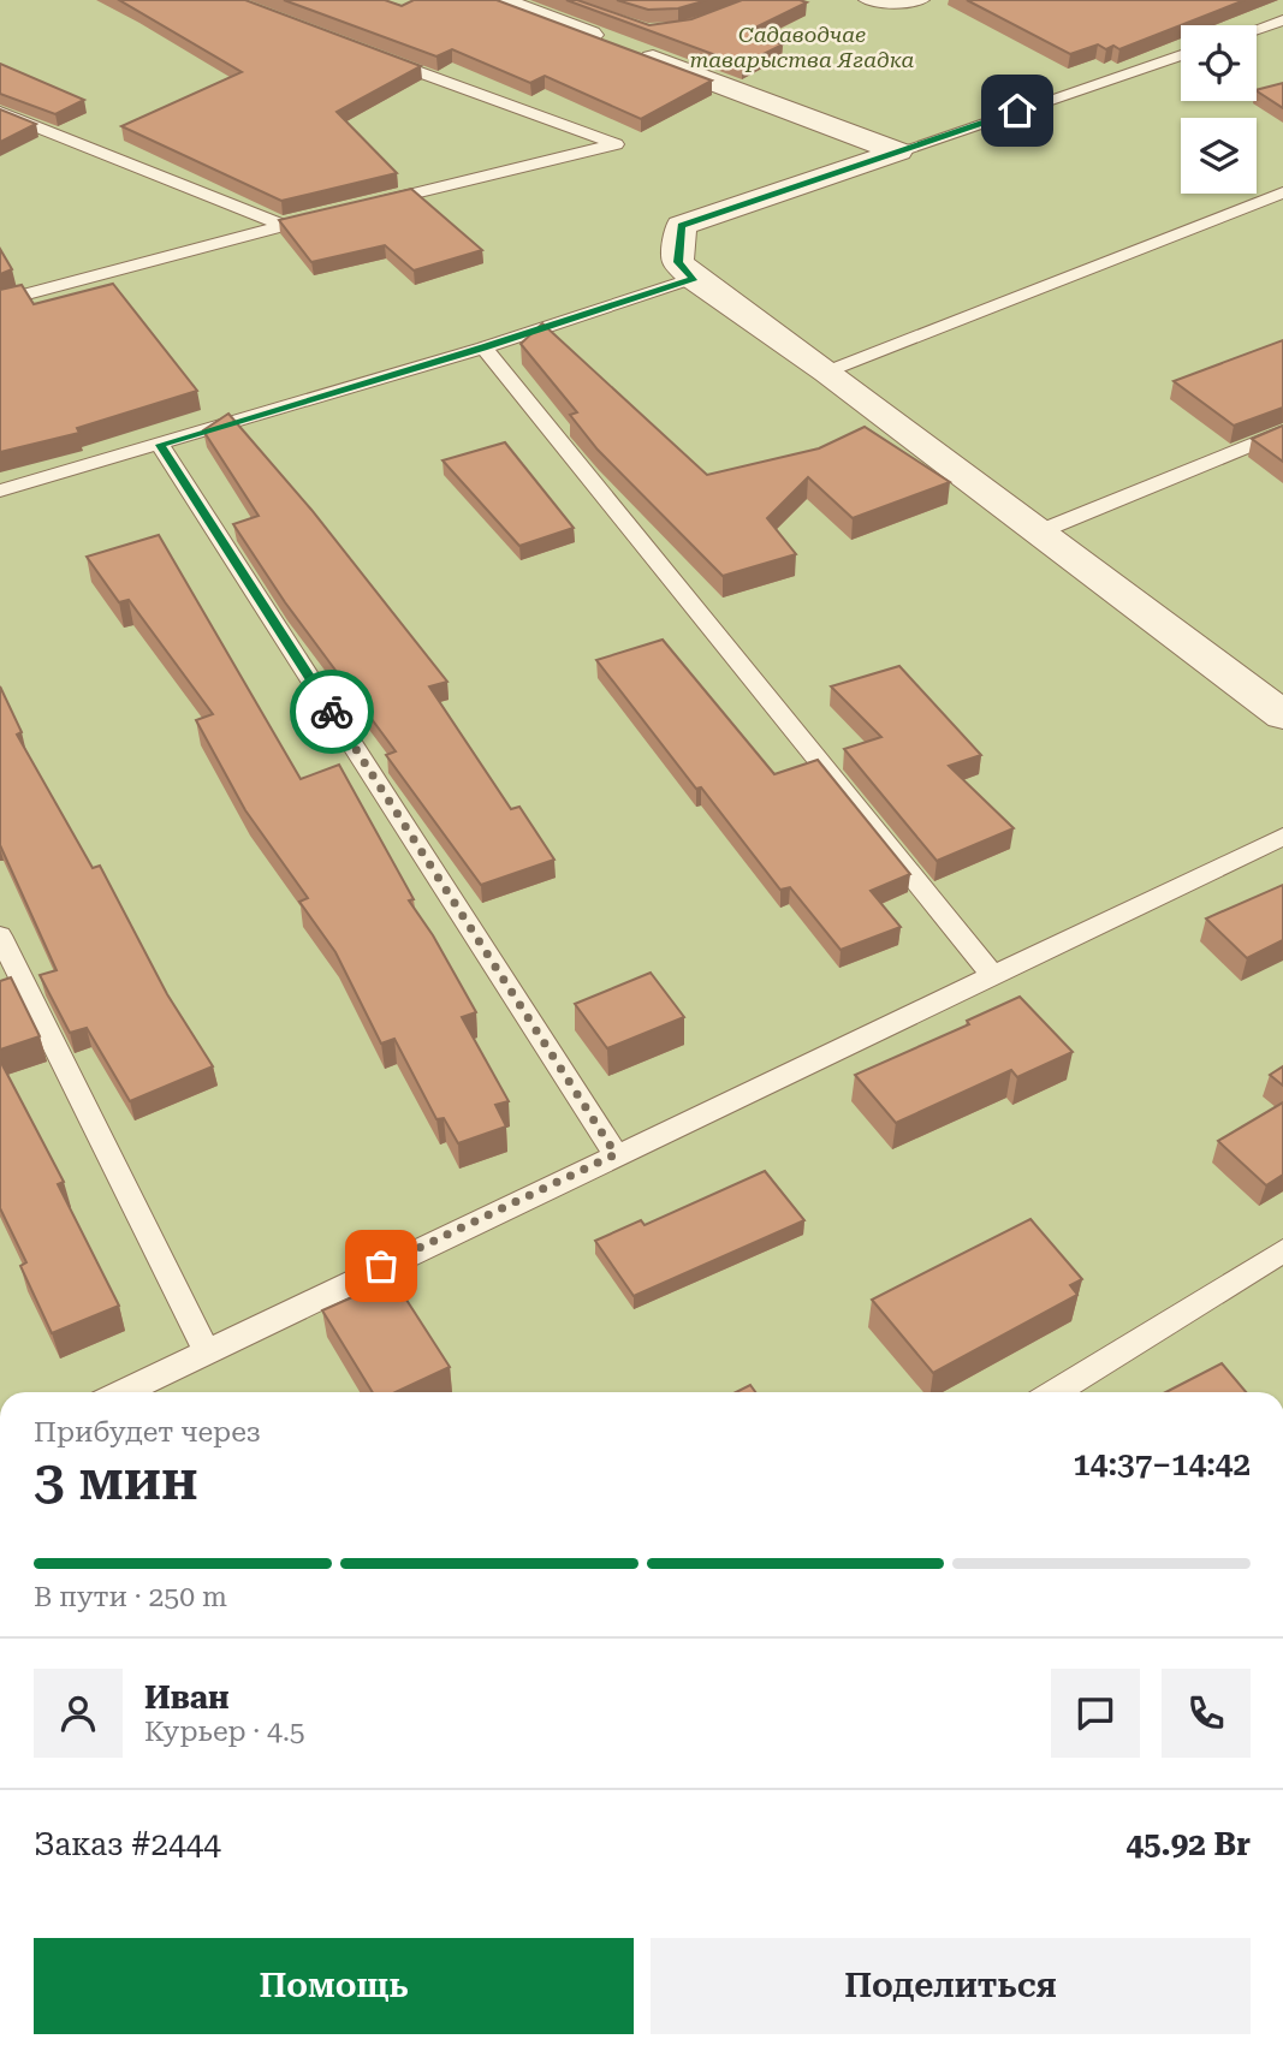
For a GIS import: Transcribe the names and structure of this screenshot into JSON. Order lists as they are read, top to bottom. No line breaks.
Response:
{"parks":["Садаводчае таварыства Ягадка"],"page":{"heading":["3 мин","Прибудет через","14:37–14:42"],"panel":["Иван","Курьер · 4.5","Заказ #2444","45.92 Br"],"bar":"В пути · 250 m","buttons":["Помощь","Поделиться"]}}
